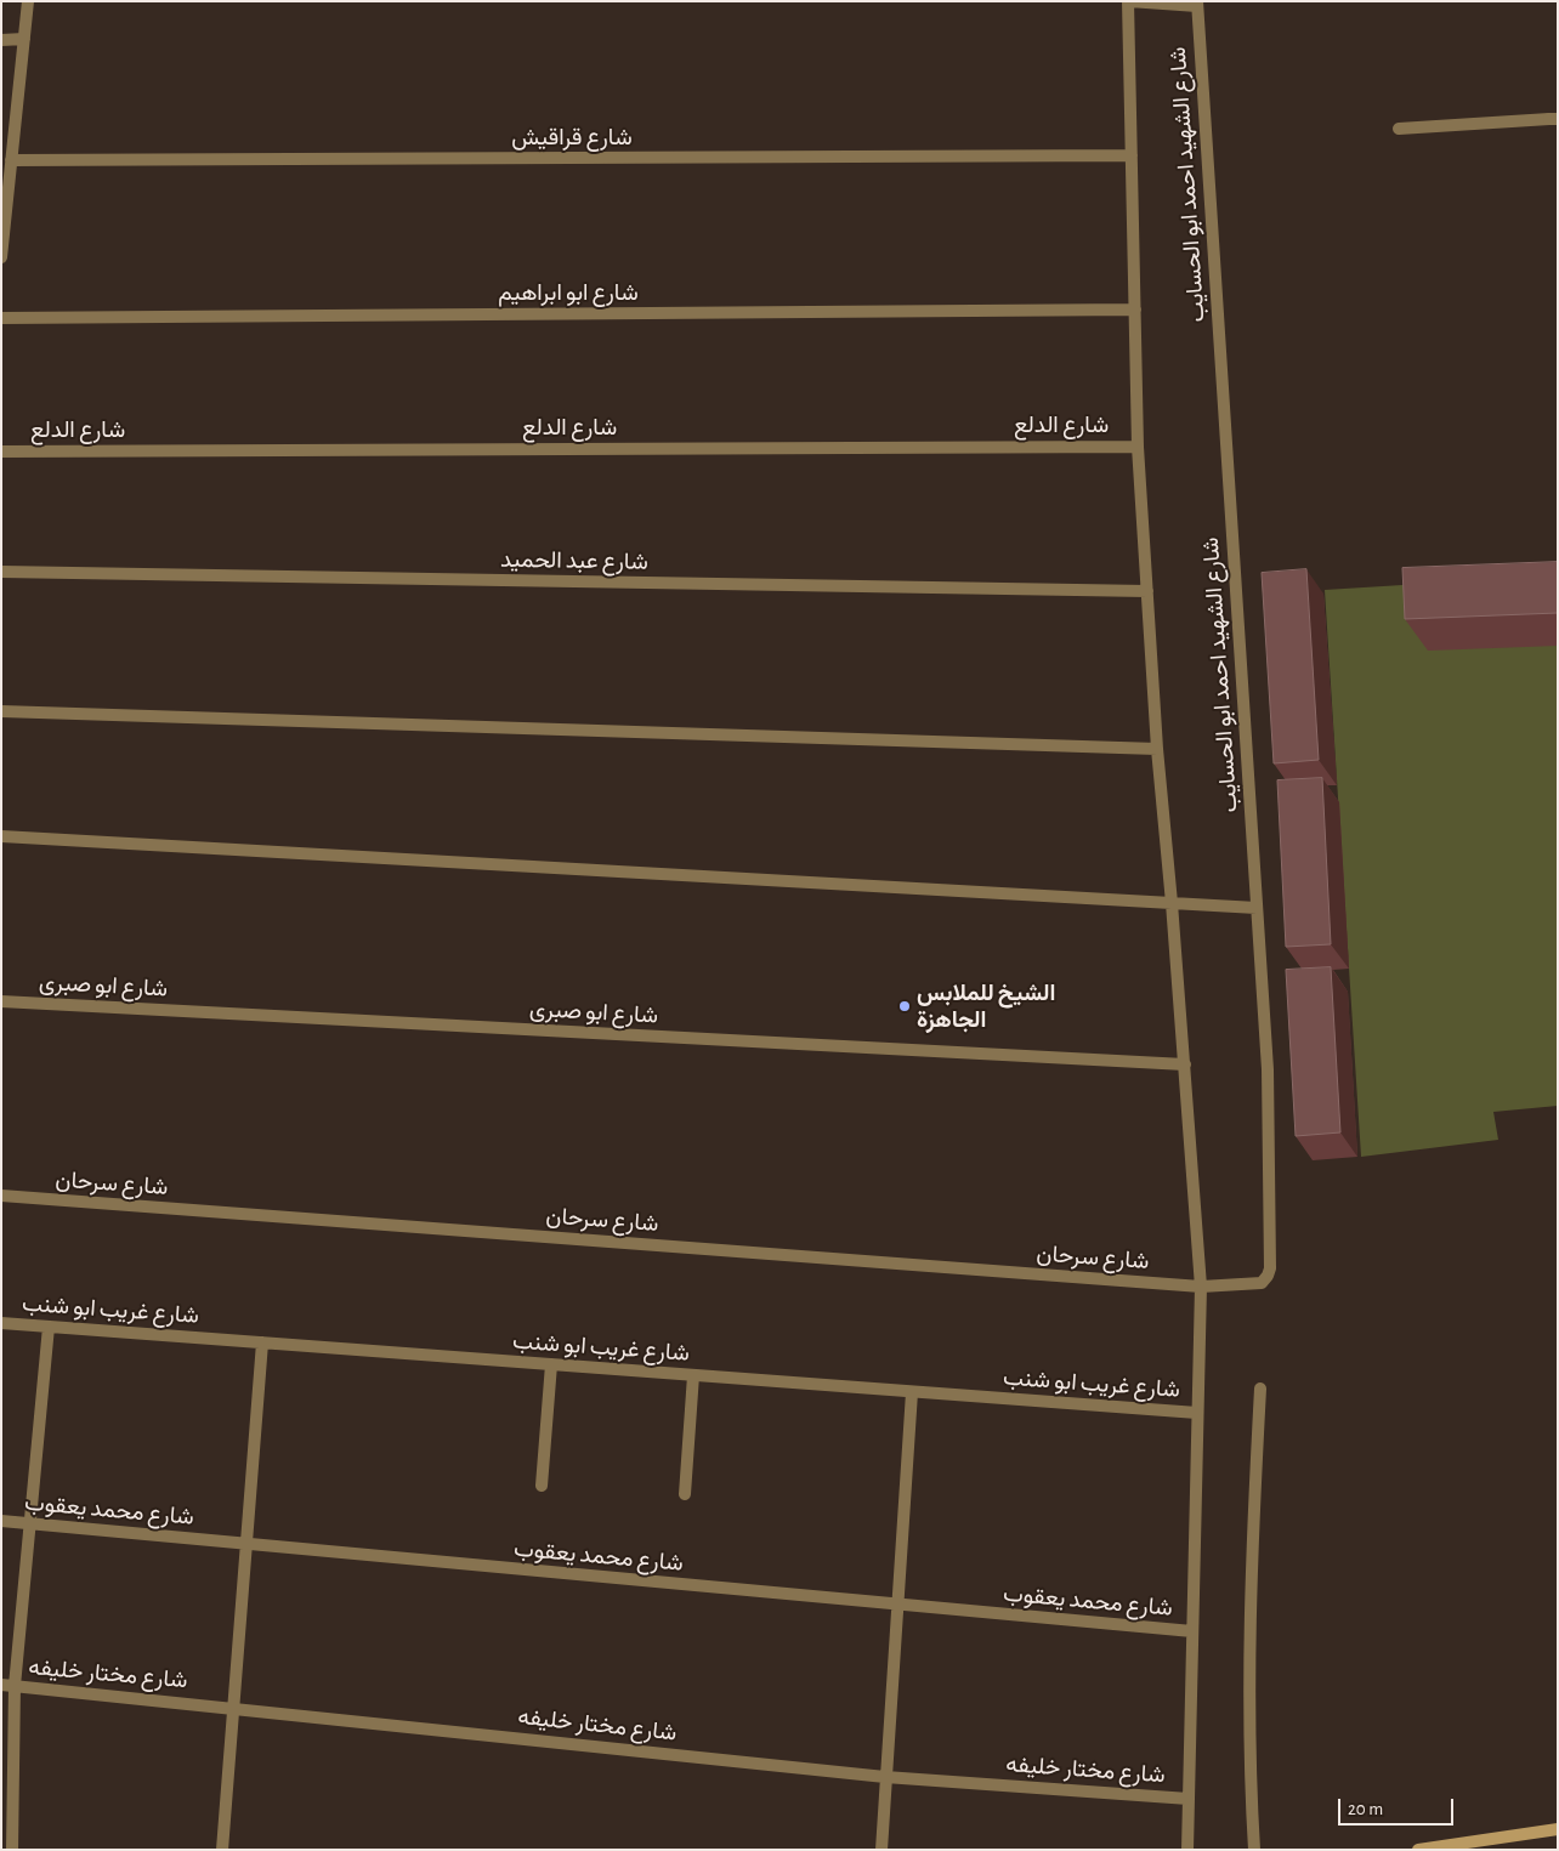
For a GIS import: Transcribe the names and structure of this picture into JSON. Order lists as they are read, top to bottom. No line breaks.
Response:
{"streets":{"street":["شارع قراقيش","شارع الشهيد احمد ابو الحسايب","شارع ابو ابراهيم","شارع الدلع","شارع عبد الحميد","شارع ابو صبرى","شارع سرحان","شارع غريب ابو شنب","شارع محمد يعقوب","شارع مختار خليفه"]},"crossings":[["شارع الشهيد احمد ابو الحسايب","شارع سرحان"]],"places":["الشيخ للملابس الجاهزة"],"scale_bar":"20 m"}
